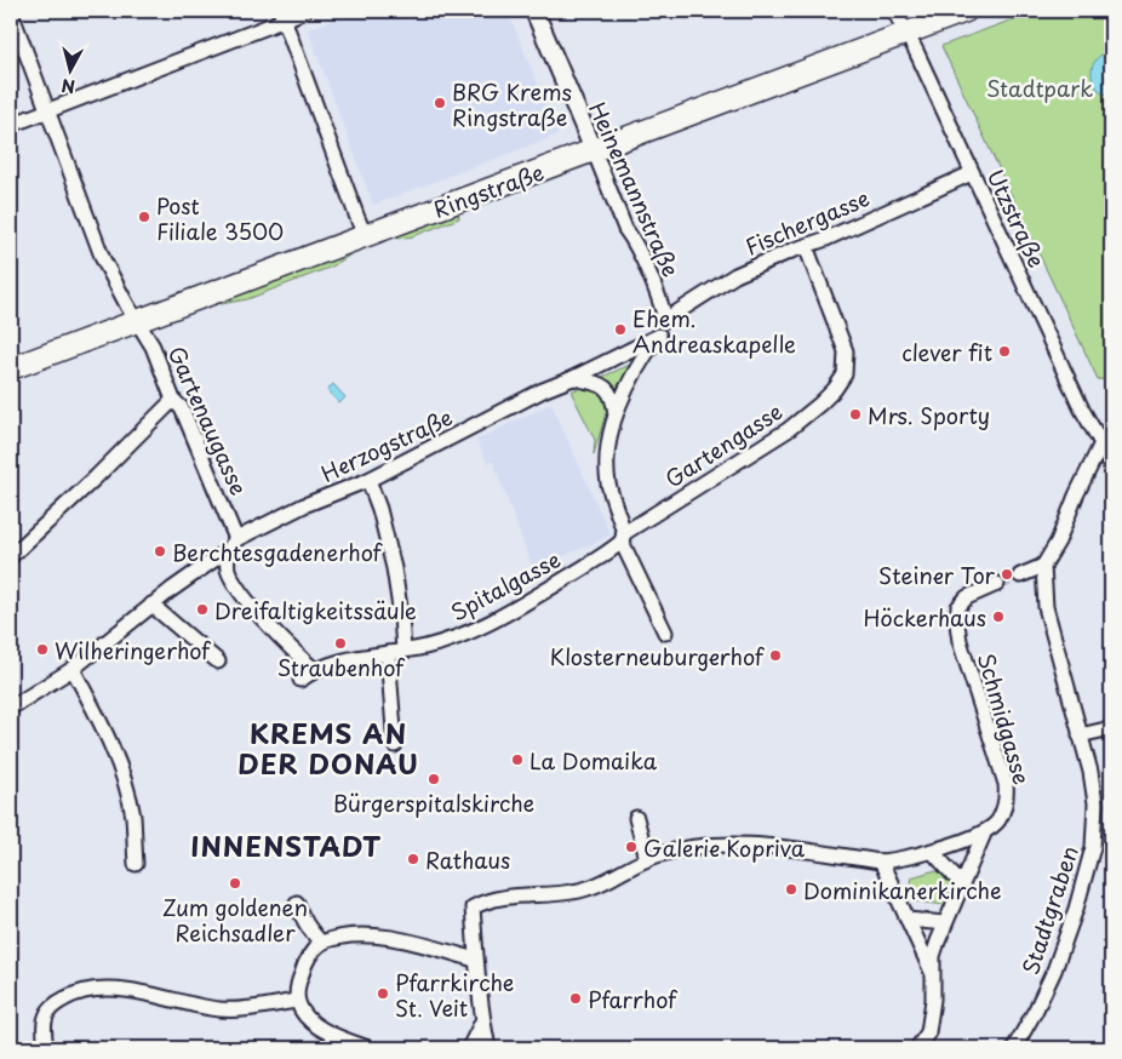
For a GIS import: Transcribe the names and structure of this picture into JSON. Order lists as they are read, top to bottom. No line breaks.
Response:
{"streets":{"main road":["Ringstraße"],"street":["Heinemannstraße","Utzstraße","Fischergasse","Gartenaugasse","Herzogstraße","Gartengasse","Spitalgasse","Schmidgasse","Stadtgraben"]},"crossings":[["Heinemannstraße","Ringstraße"],["Heinemannstraße","Fischergasse"],["Ringstraße","Utzstraße"],["Ringstraße","Gartenaugasse"],["Utzstraße","Fischergasse"],["Fischergasse","Gartengasse"],["Gartenaugasse","Herzogstraße"],["Gartenaugasse","Spitalgasse"],["Gartengasse","Spitalgasse"]],"districts":["KREMS AN DER DONAU","INNENSTADT"],"parks":["Stadtpark"],"places":["BRG Krems Ringstraße","Post Filiale 3500","Ehem. Andreaskapelle","clever fit","Mrs. Sporty","Berchtesgadenerhof","Steiner Tor","Dreifaltigkeitssäule","Höckerhaus","Straubenhof","Wilheringerhof","Klosterneuburgerhof","La Domaika","Bürgerspitalskirche","Galerie Kopriva","Rathaus","Zum goldenen Reichsadler","Dominikanerkirche","Pfarrkirche St. Veit","Pfarrhof"],"north":"bottom"}
